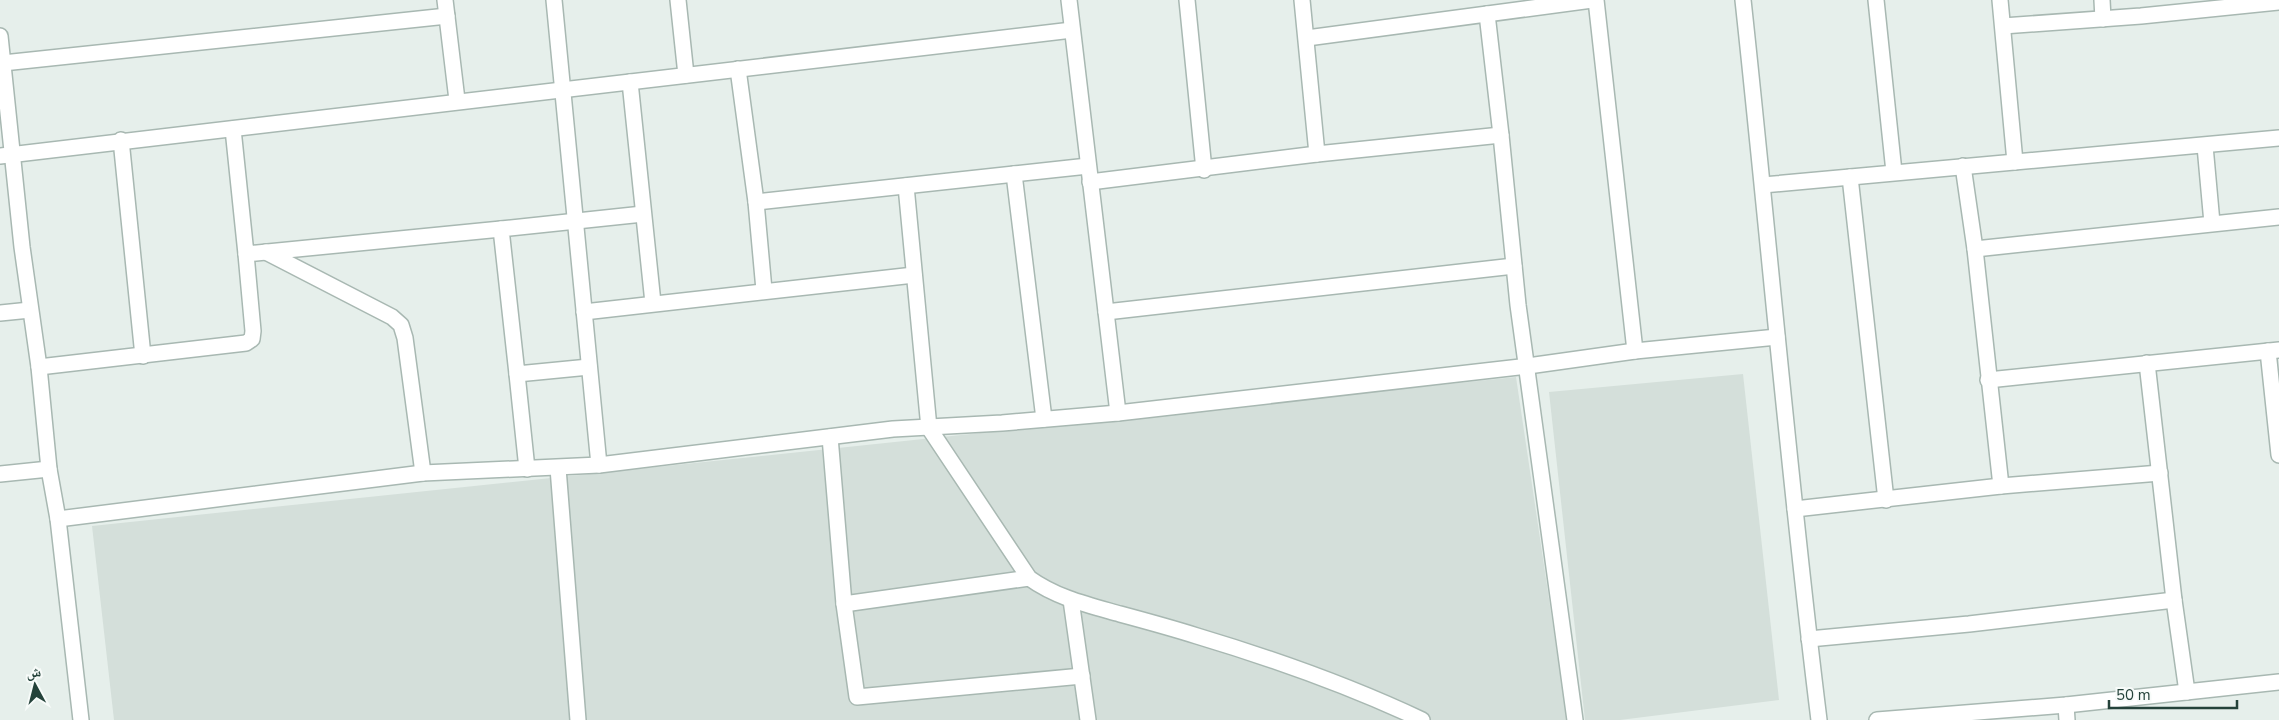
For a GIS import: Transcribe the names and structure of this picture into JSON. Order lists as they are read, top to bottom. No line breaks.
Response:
{"scale_bar":"50 m","north":"top"}
